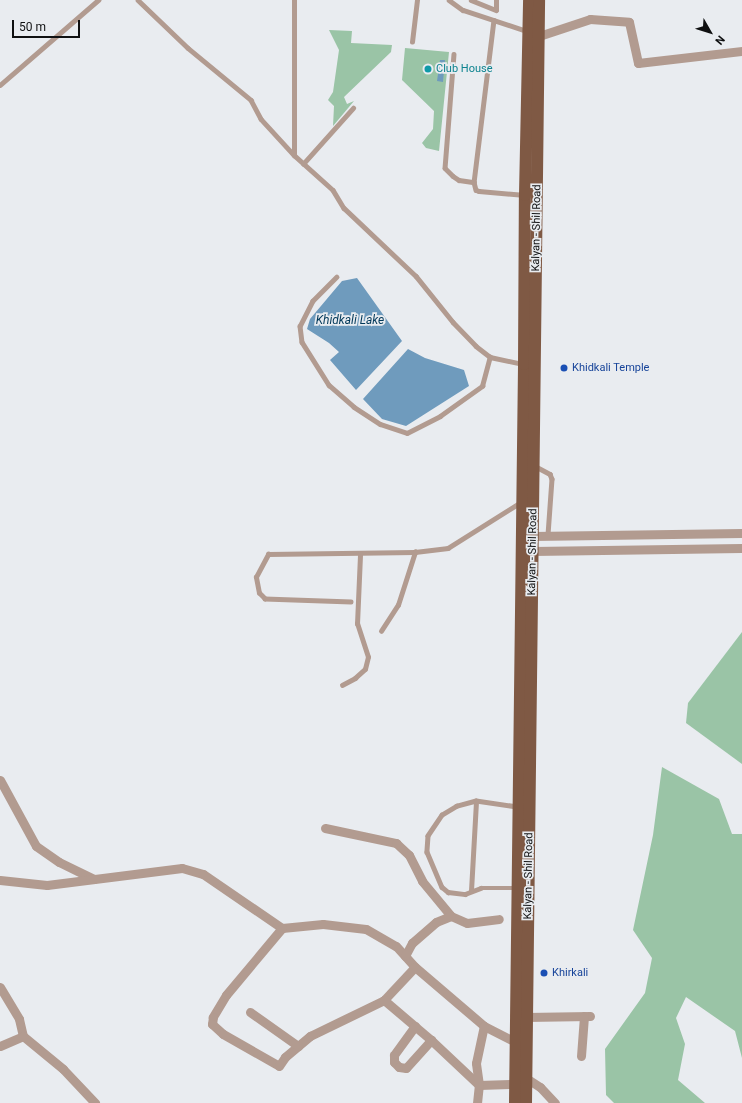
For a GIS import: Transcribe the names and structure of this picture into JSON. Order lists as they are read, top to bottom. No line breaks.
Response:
{"streets":{"main road":["Kalyan - Shil Road"]},"water":["Khidkali Lake"],"places":["Club House","Khidkali Temple","Khirkali"],"scale_bar":"50 m","north":"bottom right"}
